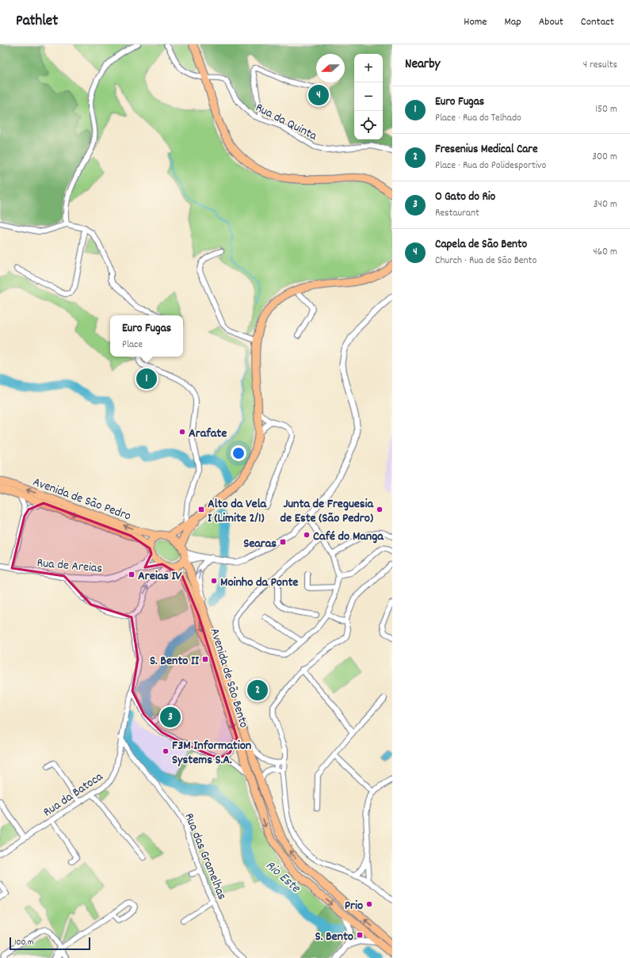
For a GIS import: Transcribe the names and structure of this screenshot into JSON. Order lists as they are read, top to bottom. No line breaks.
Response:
{"streets":{"main road":["Avenida de São Pedro","Avenida de São Bento"],"street":["Rua da Quinta","Rua de Areias","Rua da Batoca","Rua das Gramelhas"]},"crossings":[["Avenida de São Pedro","Rua de Areias"],["Avenida de São Pedro","Avenida de São Bento"],["Rua de Areias","Avenida de São Bento"],["Rua da Batoca","Rua das Gramelhas"]],"water":["Rio Este"],"places":{"other":["Arafate","Junta de Freguesia de Este (São Pedro)","Café do Manga","Moinho da Ponte","F3M Information Systems S.A.","Prio"],"transit":["Alto da Vela I (Limite 2/1)","Searas","Areias IV","S. Bento II","S. Bento"]},"scale_bar":"100 m","north":"left","page":{"header":"Pathlet","nav":["Home","Map","About","Contact"],"heading":["Nearby","4 results"],"map_buttons":["+","−"],"pins":["4","1","2","3"],"list":[{"mark":"1","name":"Euro Fugas","note":"Place · Rua do Telhado","value":"150 m"},{"mark":"2","name":"Fresenius Medical Care","note":"Place · Rua do Polidesportivo","value":"300 m"},{"mark":"3","name":"O Gato do Rio","note":"Restaurant","value":"340 m"},{"mark":"4","name":"Capela de São Bento","note":"Church · Rua de São Bento","value":"460 m"}],"popup":["Euro Fugas","Place"],"scale":"100 m"}}
